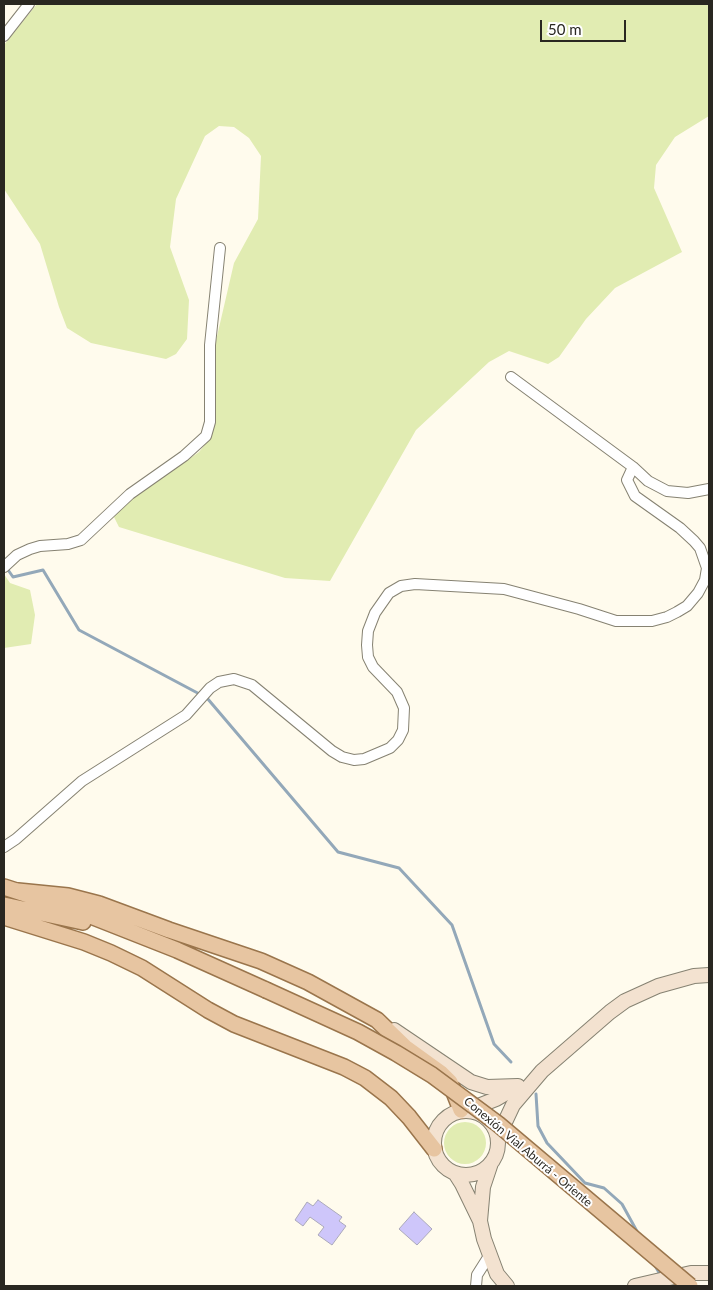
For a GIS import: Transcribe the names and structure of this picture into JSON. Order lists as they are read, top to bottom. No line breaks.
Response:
{"streets":{"main road":["Conexión Vial Aburrá - Oriente"]},"scale_bar":"50 m"}
